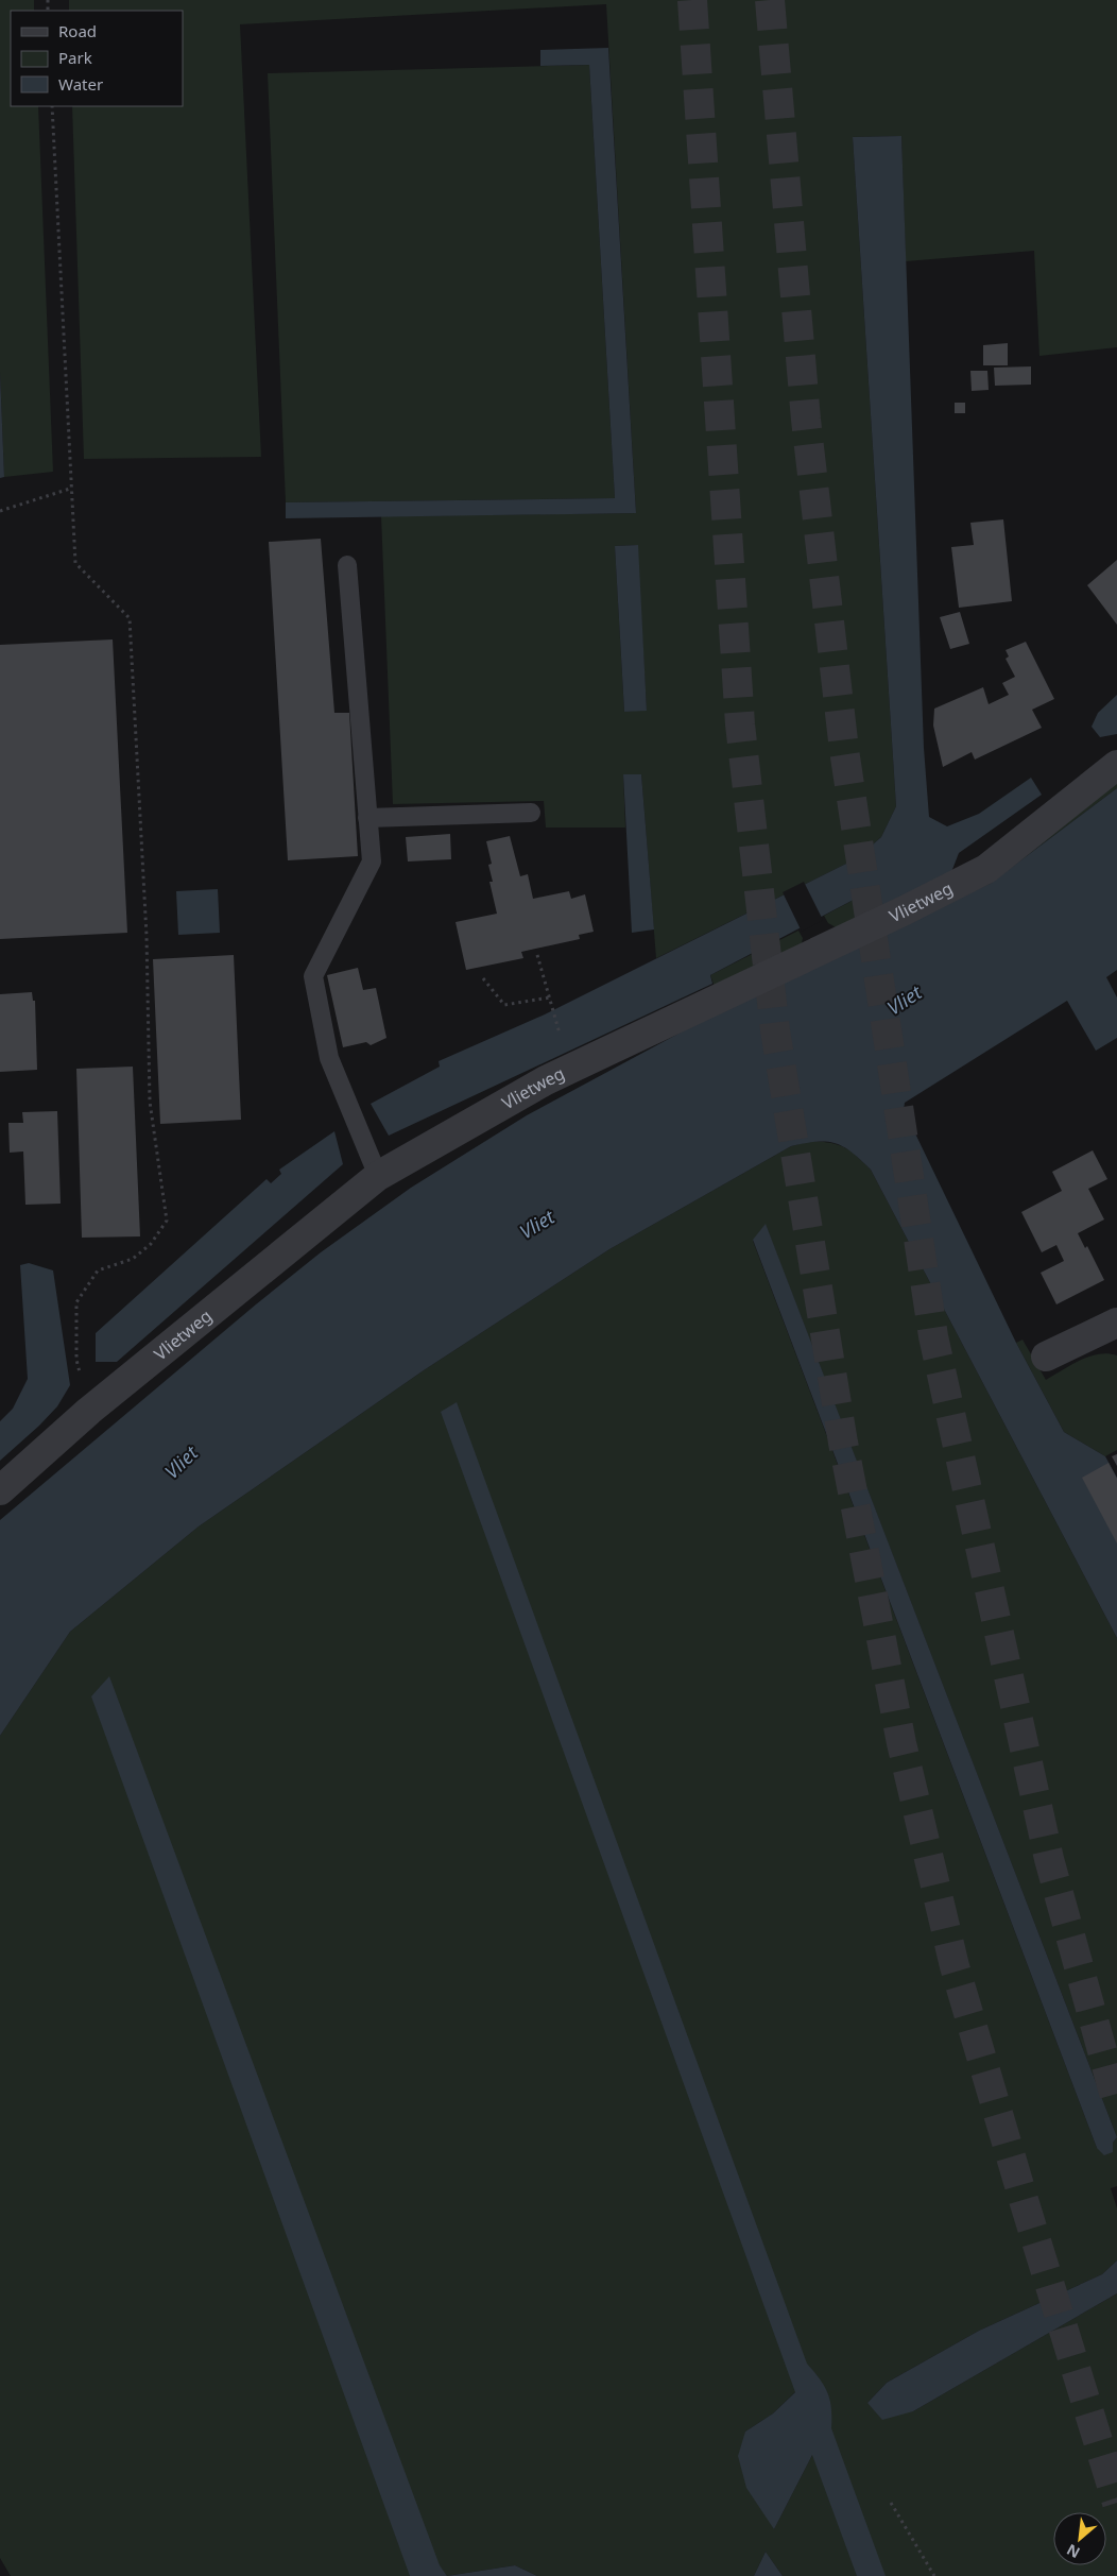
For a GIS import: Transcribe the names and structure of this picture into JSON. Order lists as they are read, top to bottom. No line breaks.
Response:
{"streets":{"street":["Vlietweg"]},"water":["Vliet"],"legend":["Road","Park","Water"],"north":"bottom left"}
